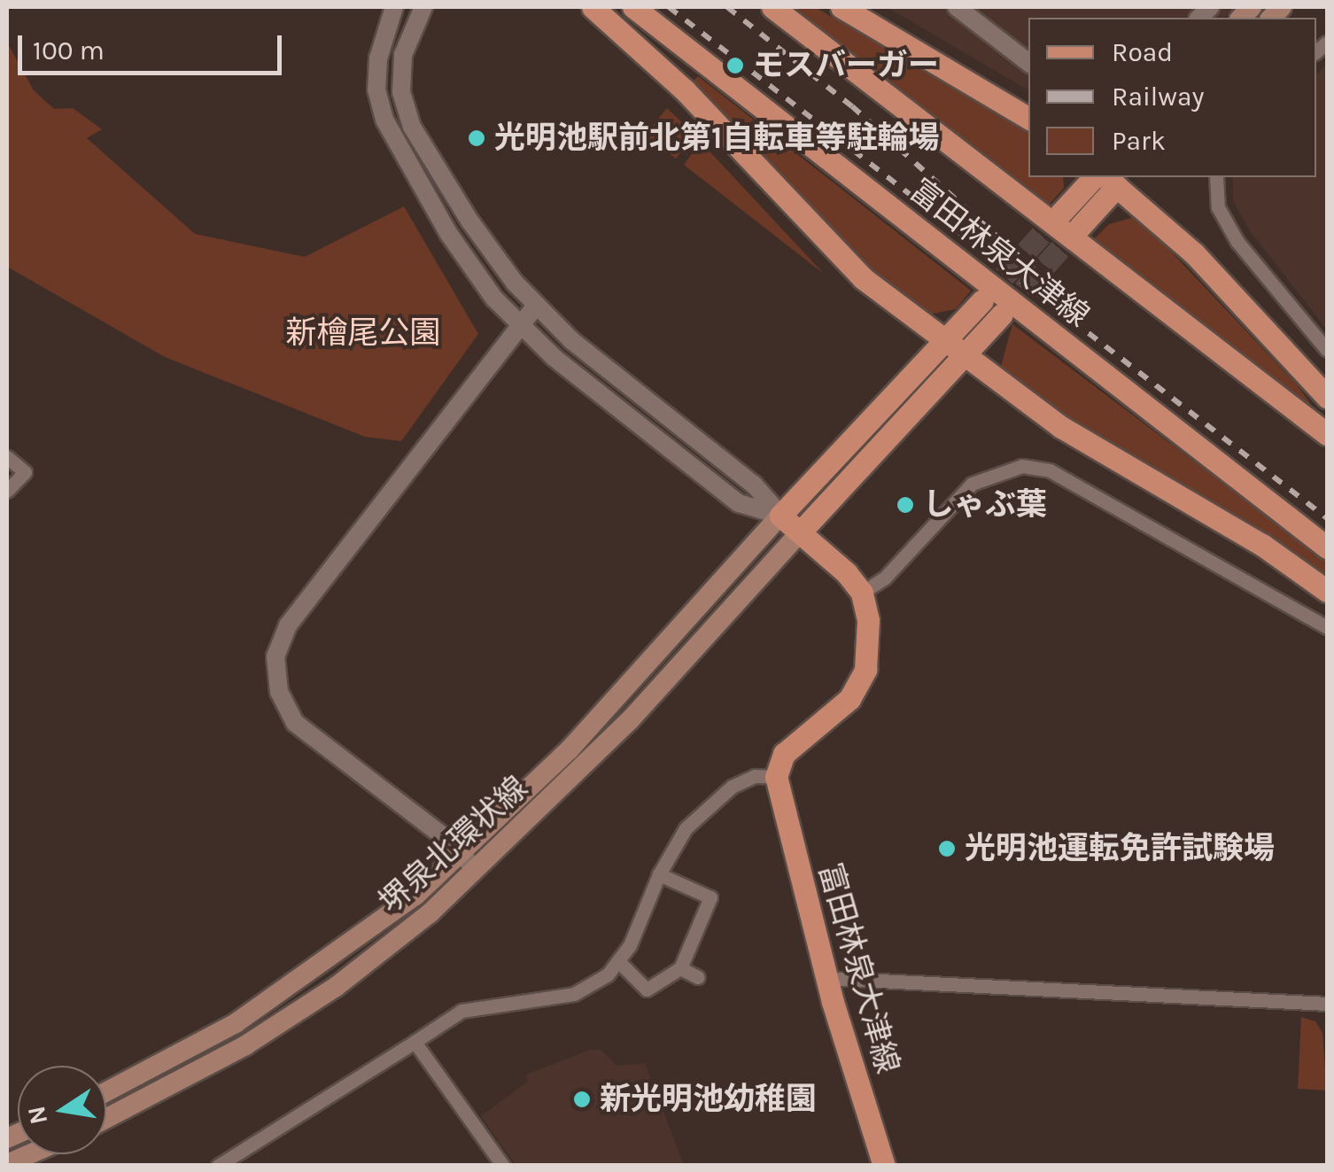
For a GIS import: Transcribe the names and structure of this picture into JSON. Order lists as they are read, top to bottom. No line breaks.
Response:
{"streets":{"main road":["富田林泉大津線","堺泉北環状線"]},"crossings":[["富田林泉大津線","堺泉北環状線"]],"parks":["新檜尾公園"],"places":["モスバーガー","光明池駅前北第1自転車等駐輪場","しゃぶ葉","光明池運転免許試験場","新光明池幼稚園"],"legend":["Road","Railway","Park"],"scale_bar":"100 m","north":"left"}
